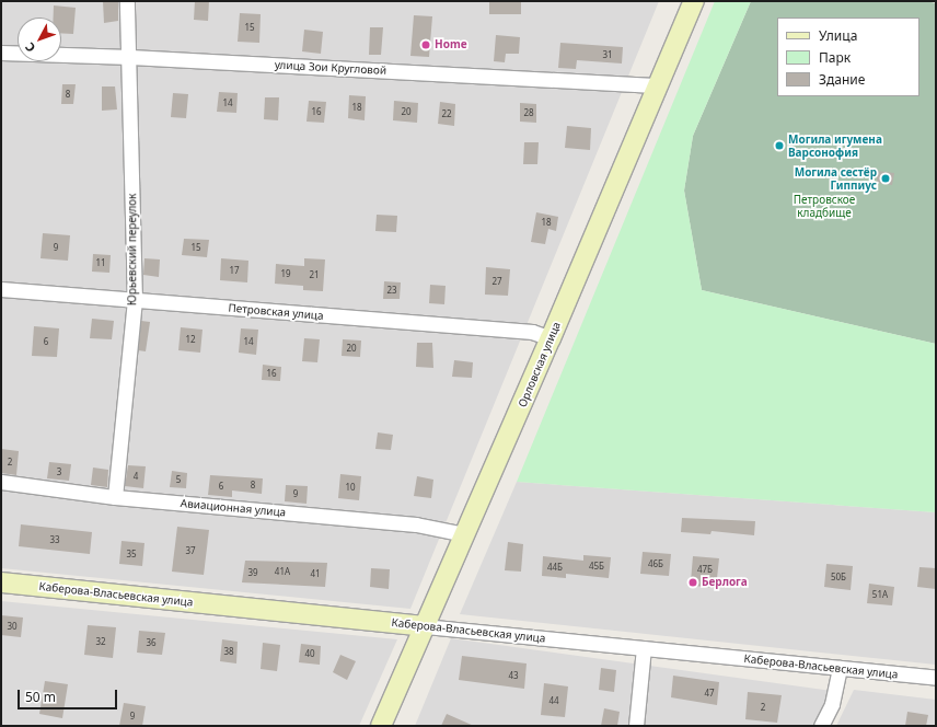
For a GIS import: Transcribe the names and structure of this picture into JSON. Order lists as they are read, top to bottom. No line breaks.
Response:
{"streets":{"main road":["Орловская улица","Каберова-Власьевская улица"],"street":["улица Зои Кругловой","Юрьевский переулок","Петровская улица","Авиационная улица"]},"crossings":[["улица Зои Кругловой","Юрьевский переулок"],["улица Зои Кругловой","Орловская улица"],["Юрьевский переулок","Петровская улица"],["Юрьевский переулок","Авиационная улица"],["Петровская улица","Орловская улица"],["Орловская улица","Авиационная улица"],["Орловская улица","Каберова-Власьевская улица"]],"parks":["Петровское кладбище"],"places":["Home","Могила игумена Варсонофия","Могила сестёр Гиппиус","Берлога"],"house_numbers":["15","31","8","14","18","16","20","28","22","18","9","15","11","17","19","21","27","23","12","6","14","20","16","2","3","4","5","8","6","10","9","33","37","35","46Б","45Б","44Б","47Б","41А","39","41","50Б","51А","30","32","36","38","40","43","47","44","2","9"],"legend":["Улица","Парк","Здание"],"scale_bar":"50 m","north":"bottom left"}
